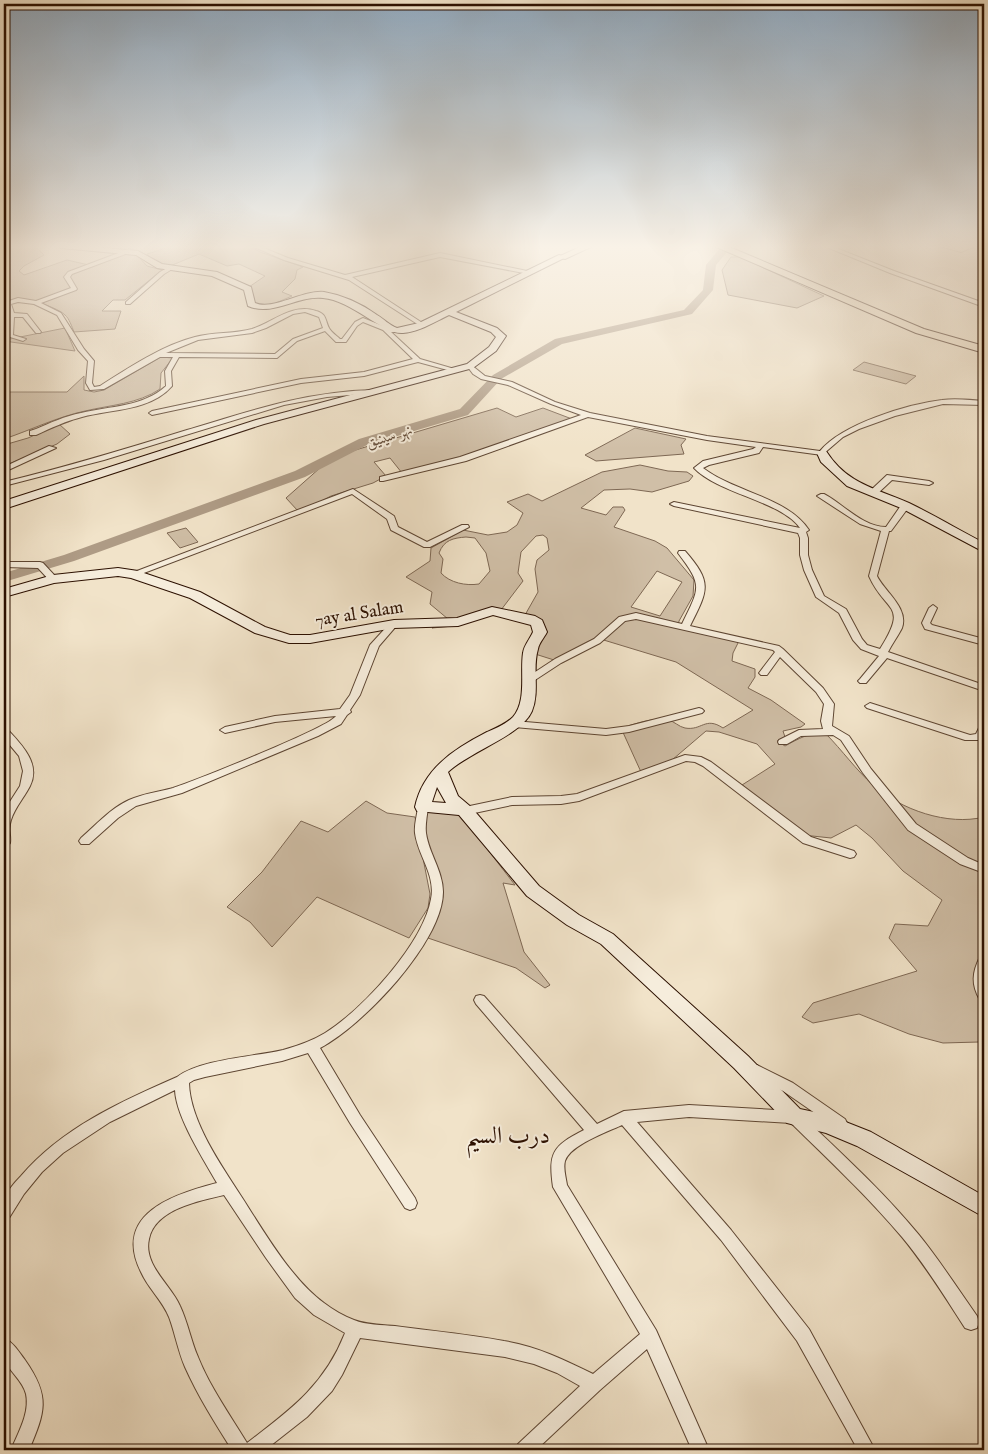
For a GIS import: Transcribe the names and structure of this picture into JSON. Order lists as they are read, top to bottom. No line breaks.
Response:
{"streets":{"street":["7ay al Salam"]},"districts":["درب السيم"],"water":["نهر سينيق"]}
